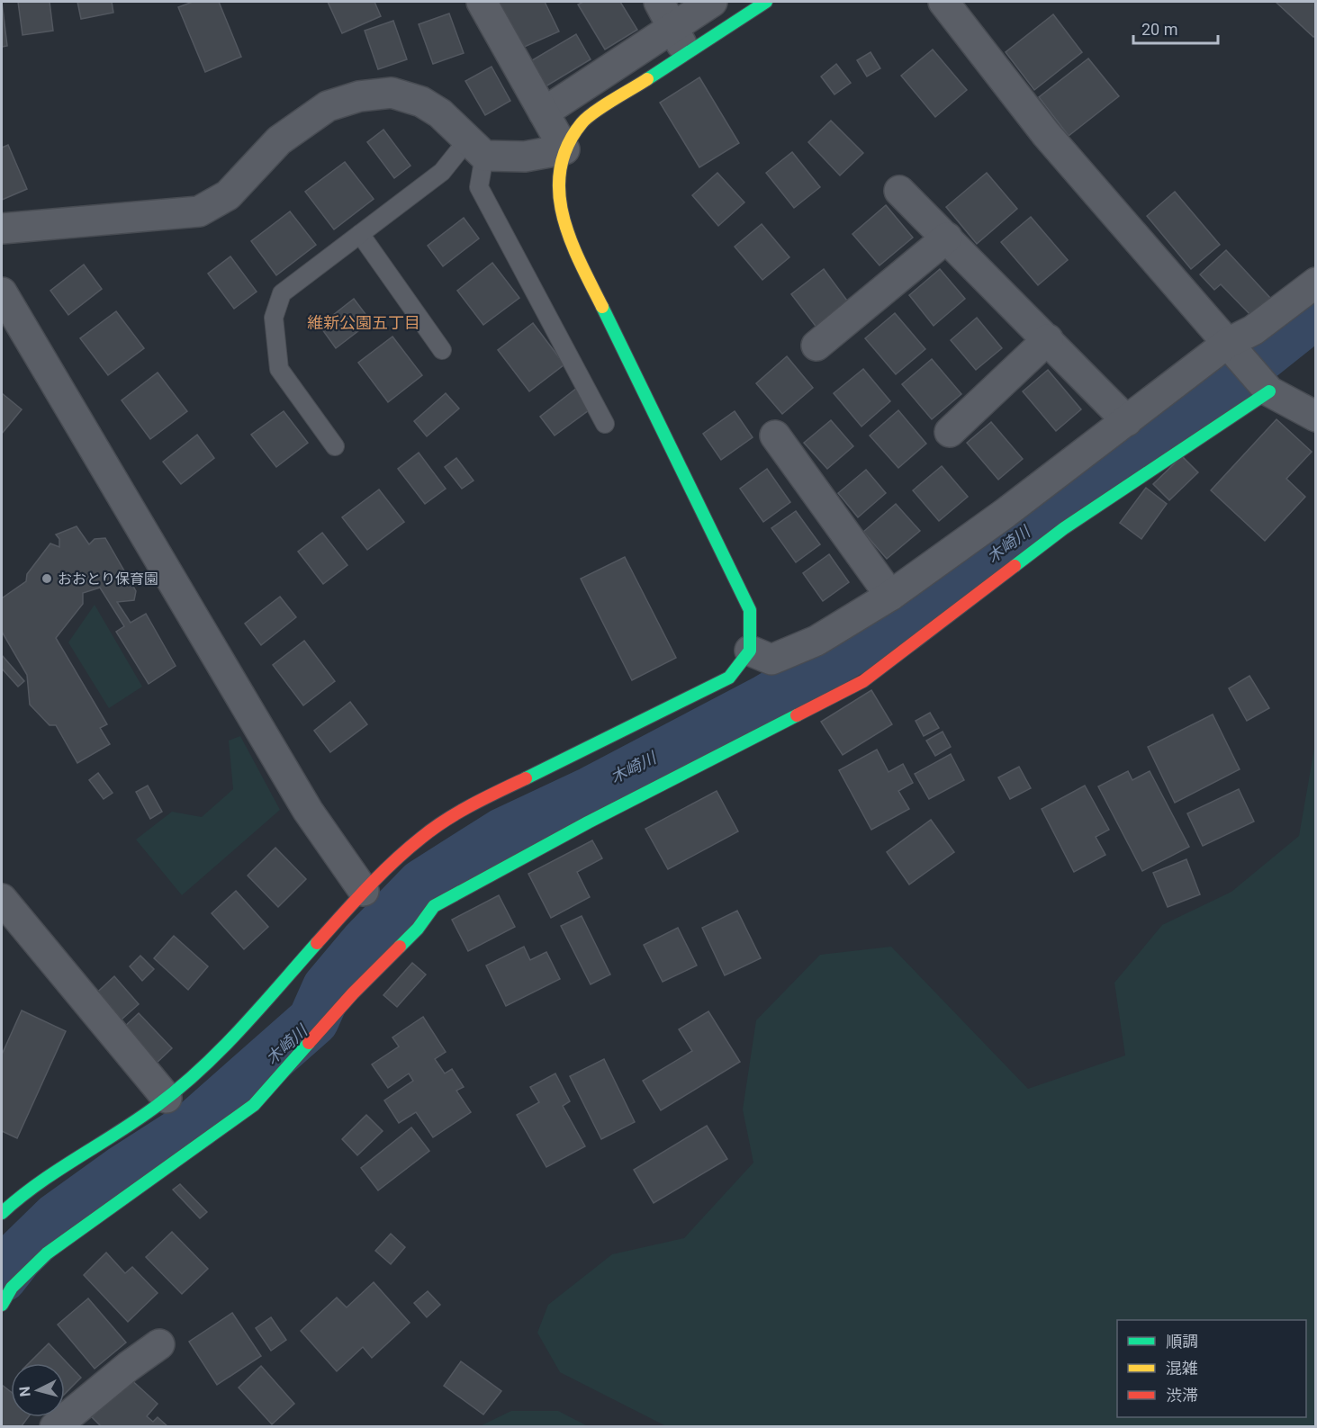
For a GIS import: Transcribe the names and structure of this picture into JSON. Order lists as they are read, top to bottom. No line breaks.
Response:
{"districts":["維新公園五丁目"],"water":["木崎川"],"places":["おおとり保育園"],"legend":["順調","混雑","渋滞"],"scale_bar":"20 m","north":"left"}
